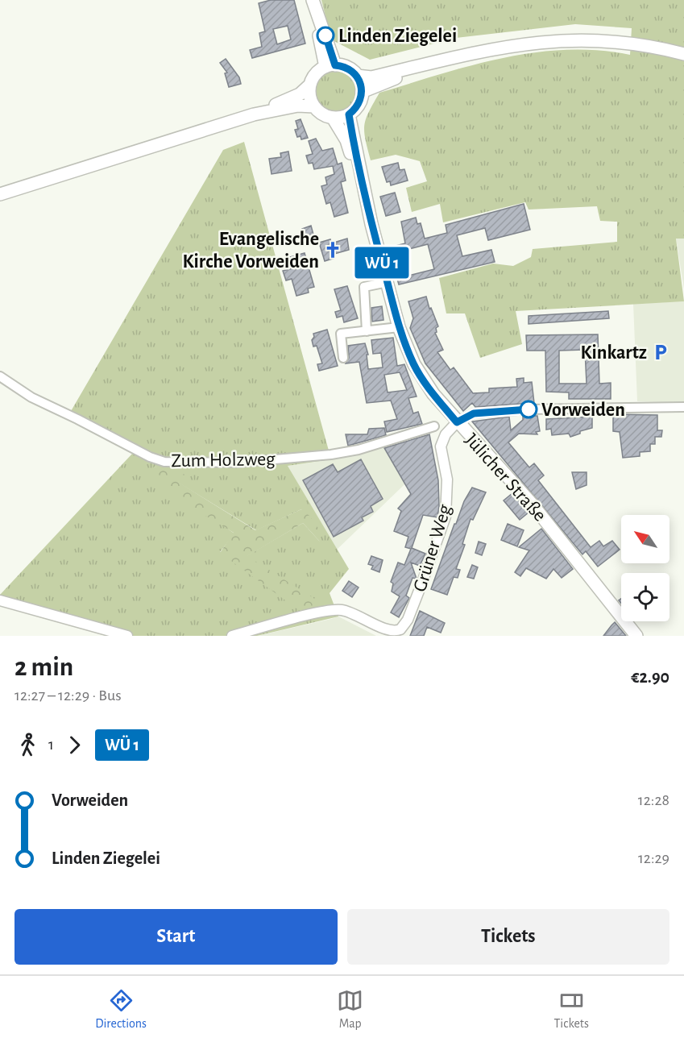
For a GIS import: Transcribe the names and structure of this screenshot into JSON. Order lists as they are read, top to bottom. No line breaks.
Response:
{"streets":{"main road":["Jülicher Straße"],"street":["Zum Holzweg","Grüner Weg"]},"crossings":[["Jülicher Straße","Grüner Weg"]],"places":{"other":["Linden Ziegelei","Vorweiden"],"church":["Evangelische Kirche Vorweiden"],"parking":["Kinkartz"]},"north":"top left","page":{"on_map":"WÜ 1","heading":["2 min","12:27 – 12:29 · Bus","€2.90"],"legs":["1","WÜ 1"],"list":[{"name":"Vorweiden","value":"12:28"},{"name":"Linden Ziegelei","value":"12:29"}],"buttons":["Start","Tickets"],"tabs":["Directions","Map","Tickets"]}}
